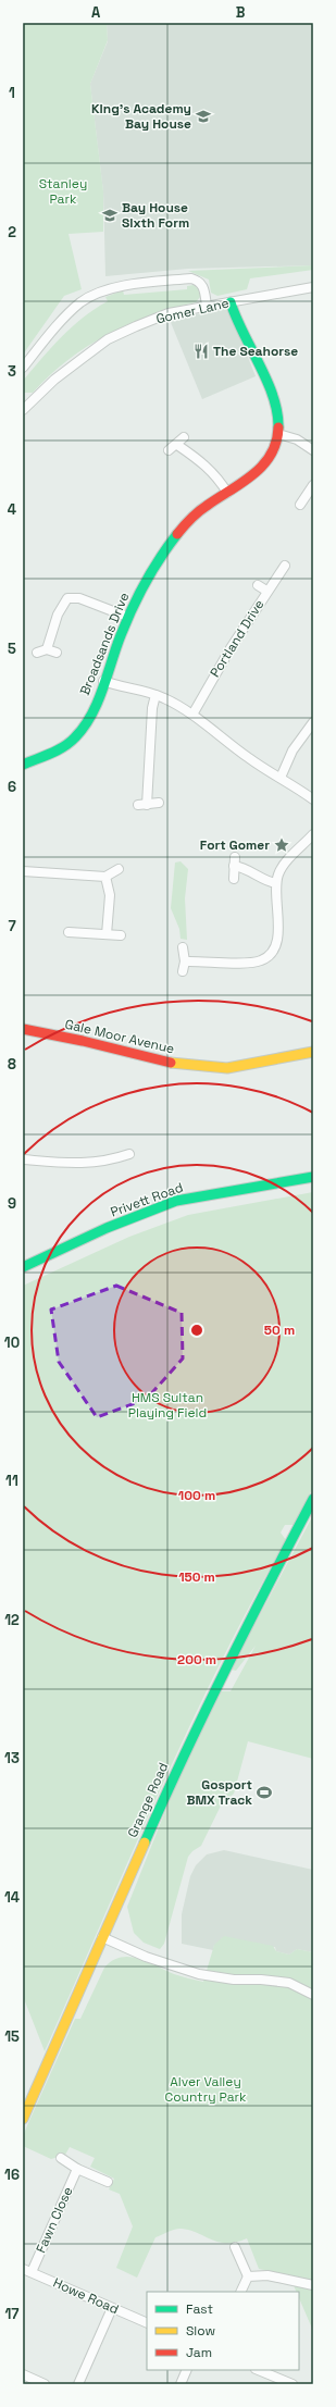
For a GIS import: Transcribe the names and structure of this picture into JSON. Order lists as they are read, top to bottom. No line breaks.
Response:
{"streets":{"street":["Gomer Lane","Portland Drive","Broadsands Drive","Gale Moor Avenue","Privett Road","Grange Road","Fawn Close","Howe Road"]},"crossings":[["Gomer Lane","Broadsands Drive"],["Fawn Close","Howe Road"]],"parks":["Stanley Park","HMS Sultan Playing Field","Alver Valley Country Park"],"places":{"school or university":["King's Academy Bay House","Bay House Sixth Form"],"restaurant":["The Seahorse"],"place":["Fort Gomer"],"sports":["Gosport BMX Track"]},"legend":["Fast","Slow","Jam"],"grid":{"columns":["A","B"],"rows":["1","2","3","4","5","6","7","8","9","10","11","12","13","14","15","16","17"]},"rings":["50 m","100 m","150 m","200 m"]}
